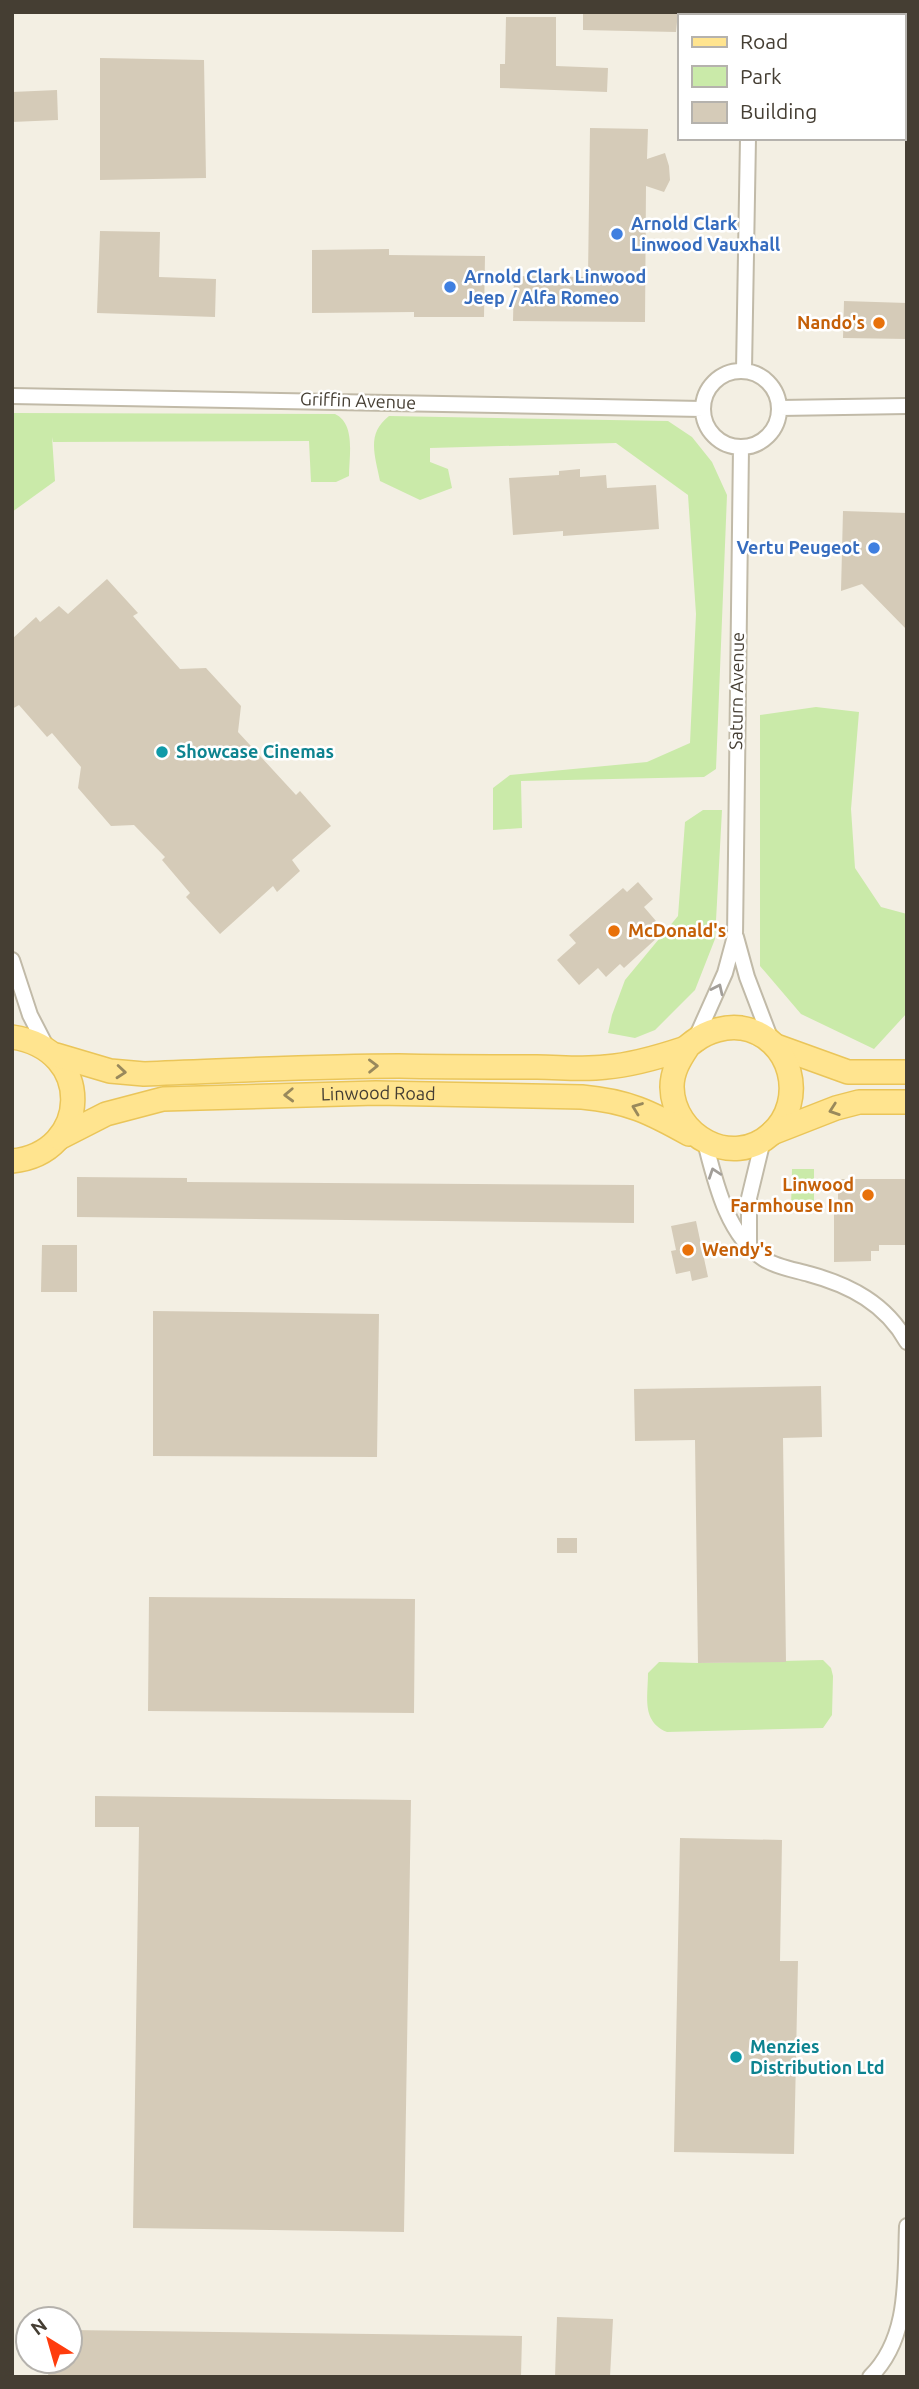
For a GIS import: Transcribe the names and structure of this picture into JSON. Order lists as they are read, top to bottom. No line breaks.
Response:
{"streets":{"main road":["Linwood Road"],"street":["Griffin Avenue","Saturn Avenue"]},"crossings":[["Griffin Avenue","Saturn Avenue"],["Saturn Avenue","Linwood Road"]],"places":["Arnold Clark Linwood Vauxhall","Arnold Clark Linwood Jeep / Alfa Romeo","Nando's","Vertu Peugeot","Showcase Cinemas","McDonald's","Linwood Farmhouse Inn","Wendy's","Menzies Distribution Ltd"],"legend":["Road","Park","Building"],"north":"top left"}
